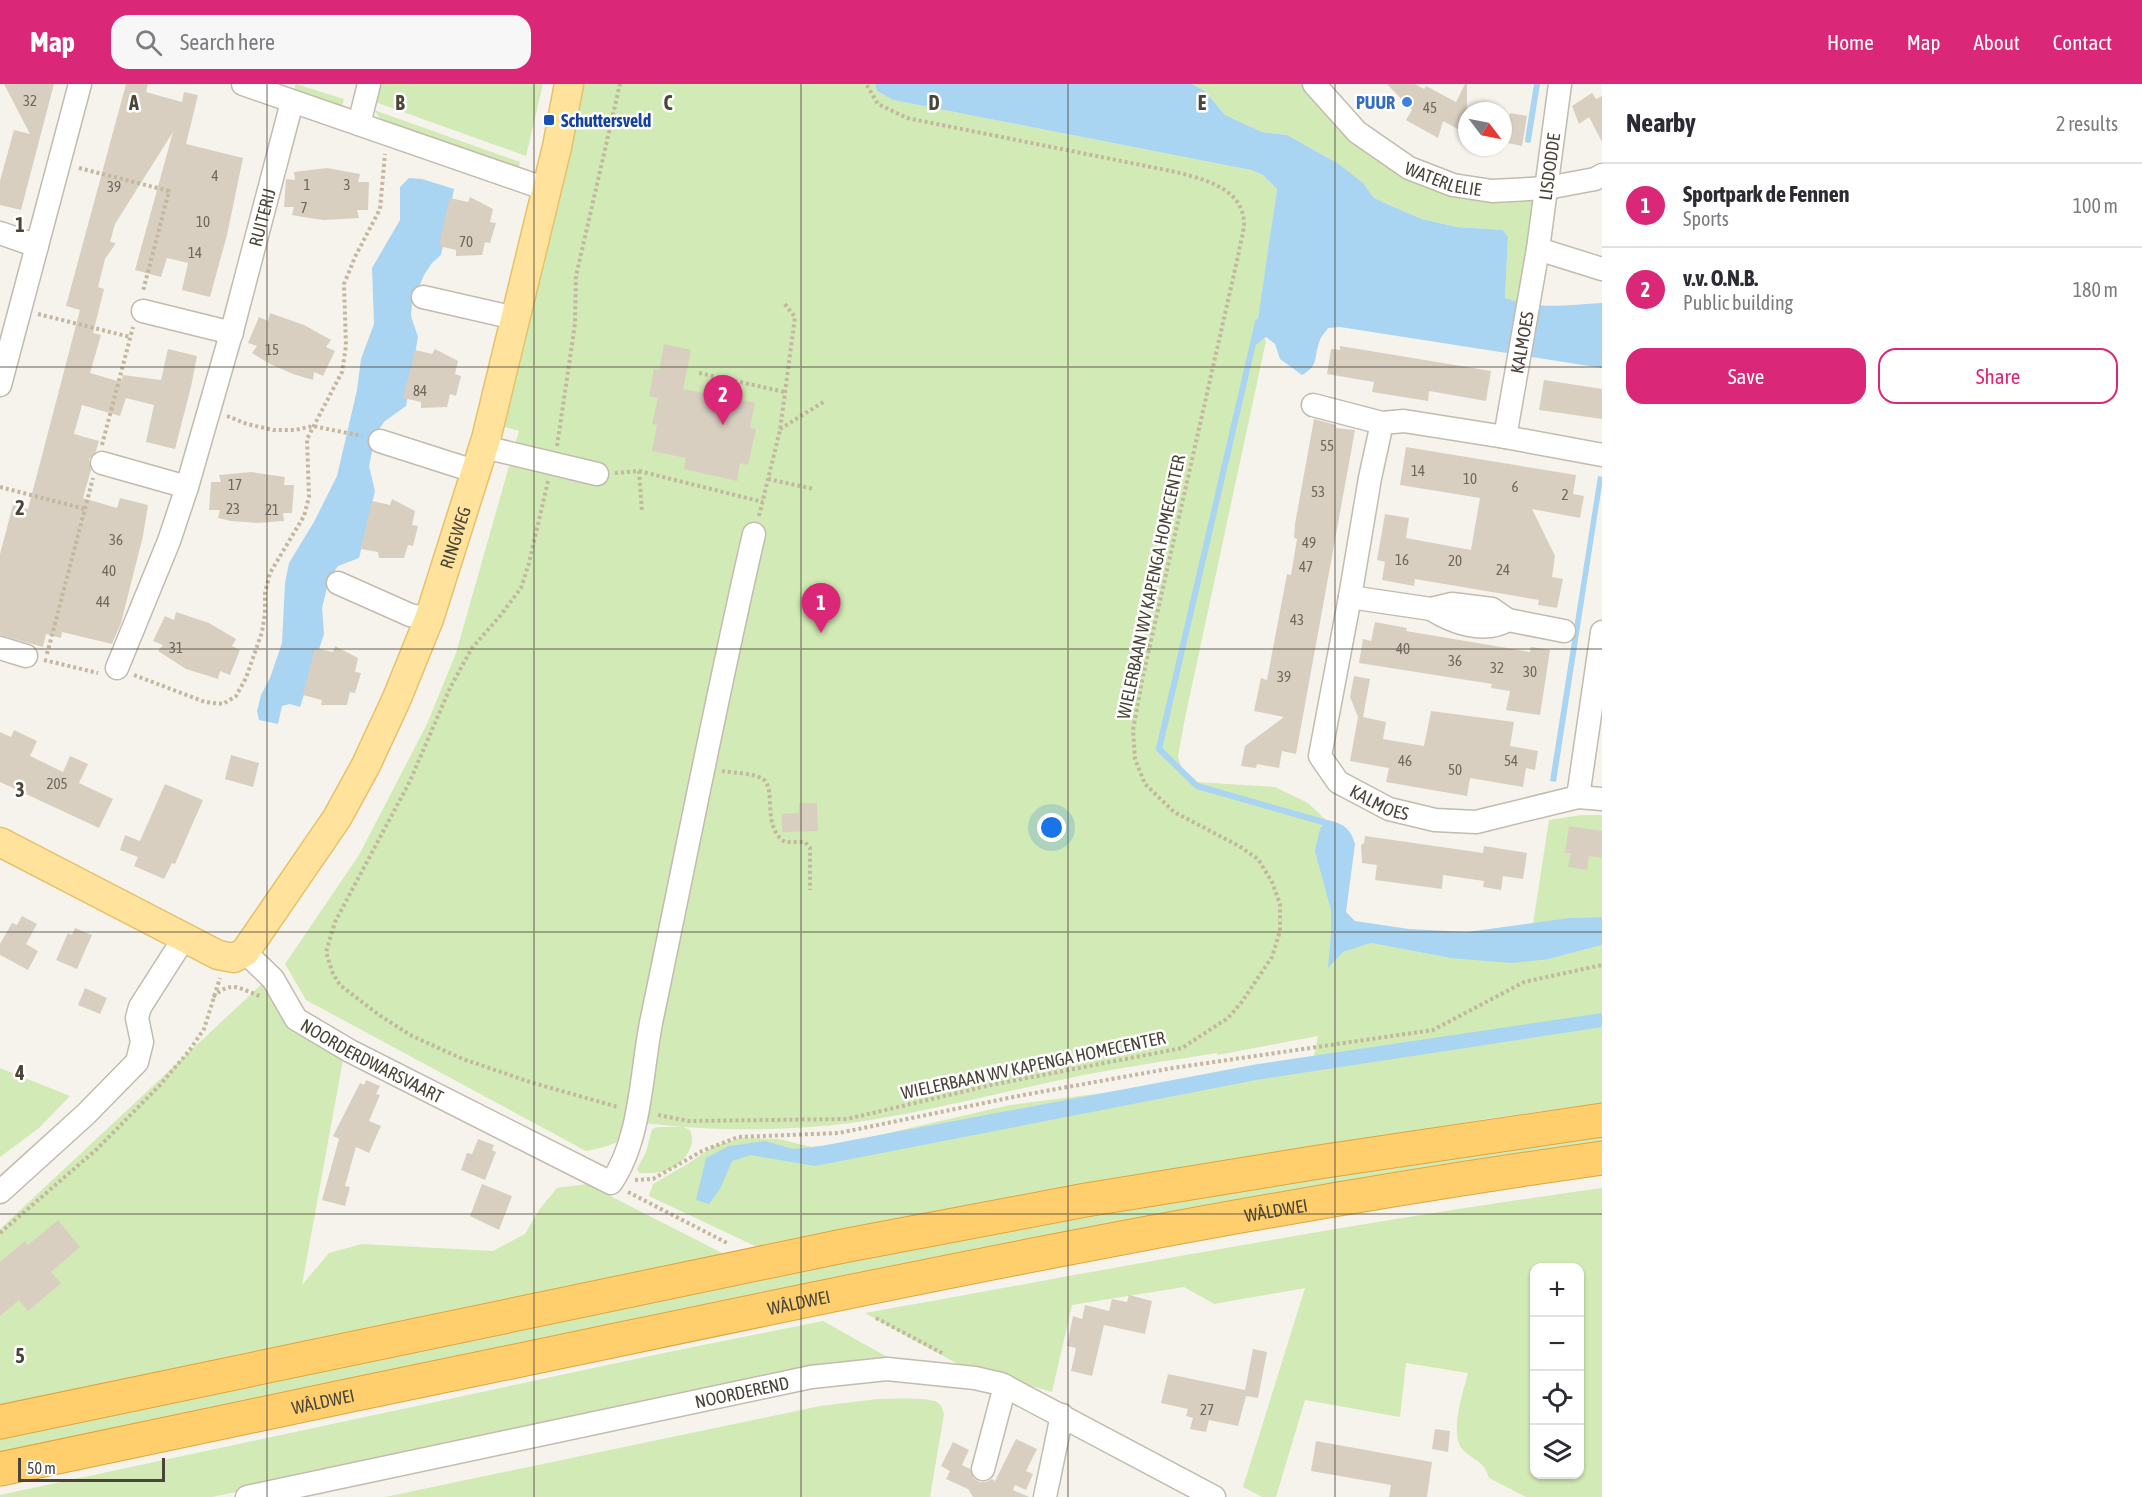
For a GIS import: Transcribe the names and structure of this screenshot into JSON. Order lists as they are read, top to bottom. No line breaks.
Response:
{"streets":{"highway":["WÂLDWEI"],"main road":["RINGWEG","NOORDERDWARSVAART"],"street":["LISDODDE","WATERLELIE","RUITERIJ","KALMOES","NOORDEREND"],"path":["WIELERBAAN WV KAPENGA HOMECENTER"]},"crossings":[["LISDODDE","WATERLELIE"],["LISDODDE","KALMOES"],["RINGWEG","NOORDERDWARSVAART"]],"places":{"other":["PUUR"],"transit":["Schuttersveld"]},"house_numbers":["32","45","4","1","3","39","7","10","70","14","15","84","55","14","10","17","6","53","2","23","21","36","49","16","20","47","24","40","44","43","31","40","36","32","30","39","46","54","50","205","27"],"scale_bar":"50 m","north":"bottom right","page":{"header":"Map","search":"Search here","nav":["Home","Map","About","Contact"],"heading":["Nearby","2 results"],"list":[{"mark":"1","name":"Sportpark de Fennen","note":"Sports","value":"100 m"},{"mark":"2","name":"v.v. O.N.B.","note":"Public building","value":"180 m"}],"buttons":["Save","Share"],"pins":["2","1"],"map_buttons":["+","−"],"scale":"50 m"},"grid":{"columns":["A","B","C","D","E"],"rows":["1","2","3","4","5"]}}
